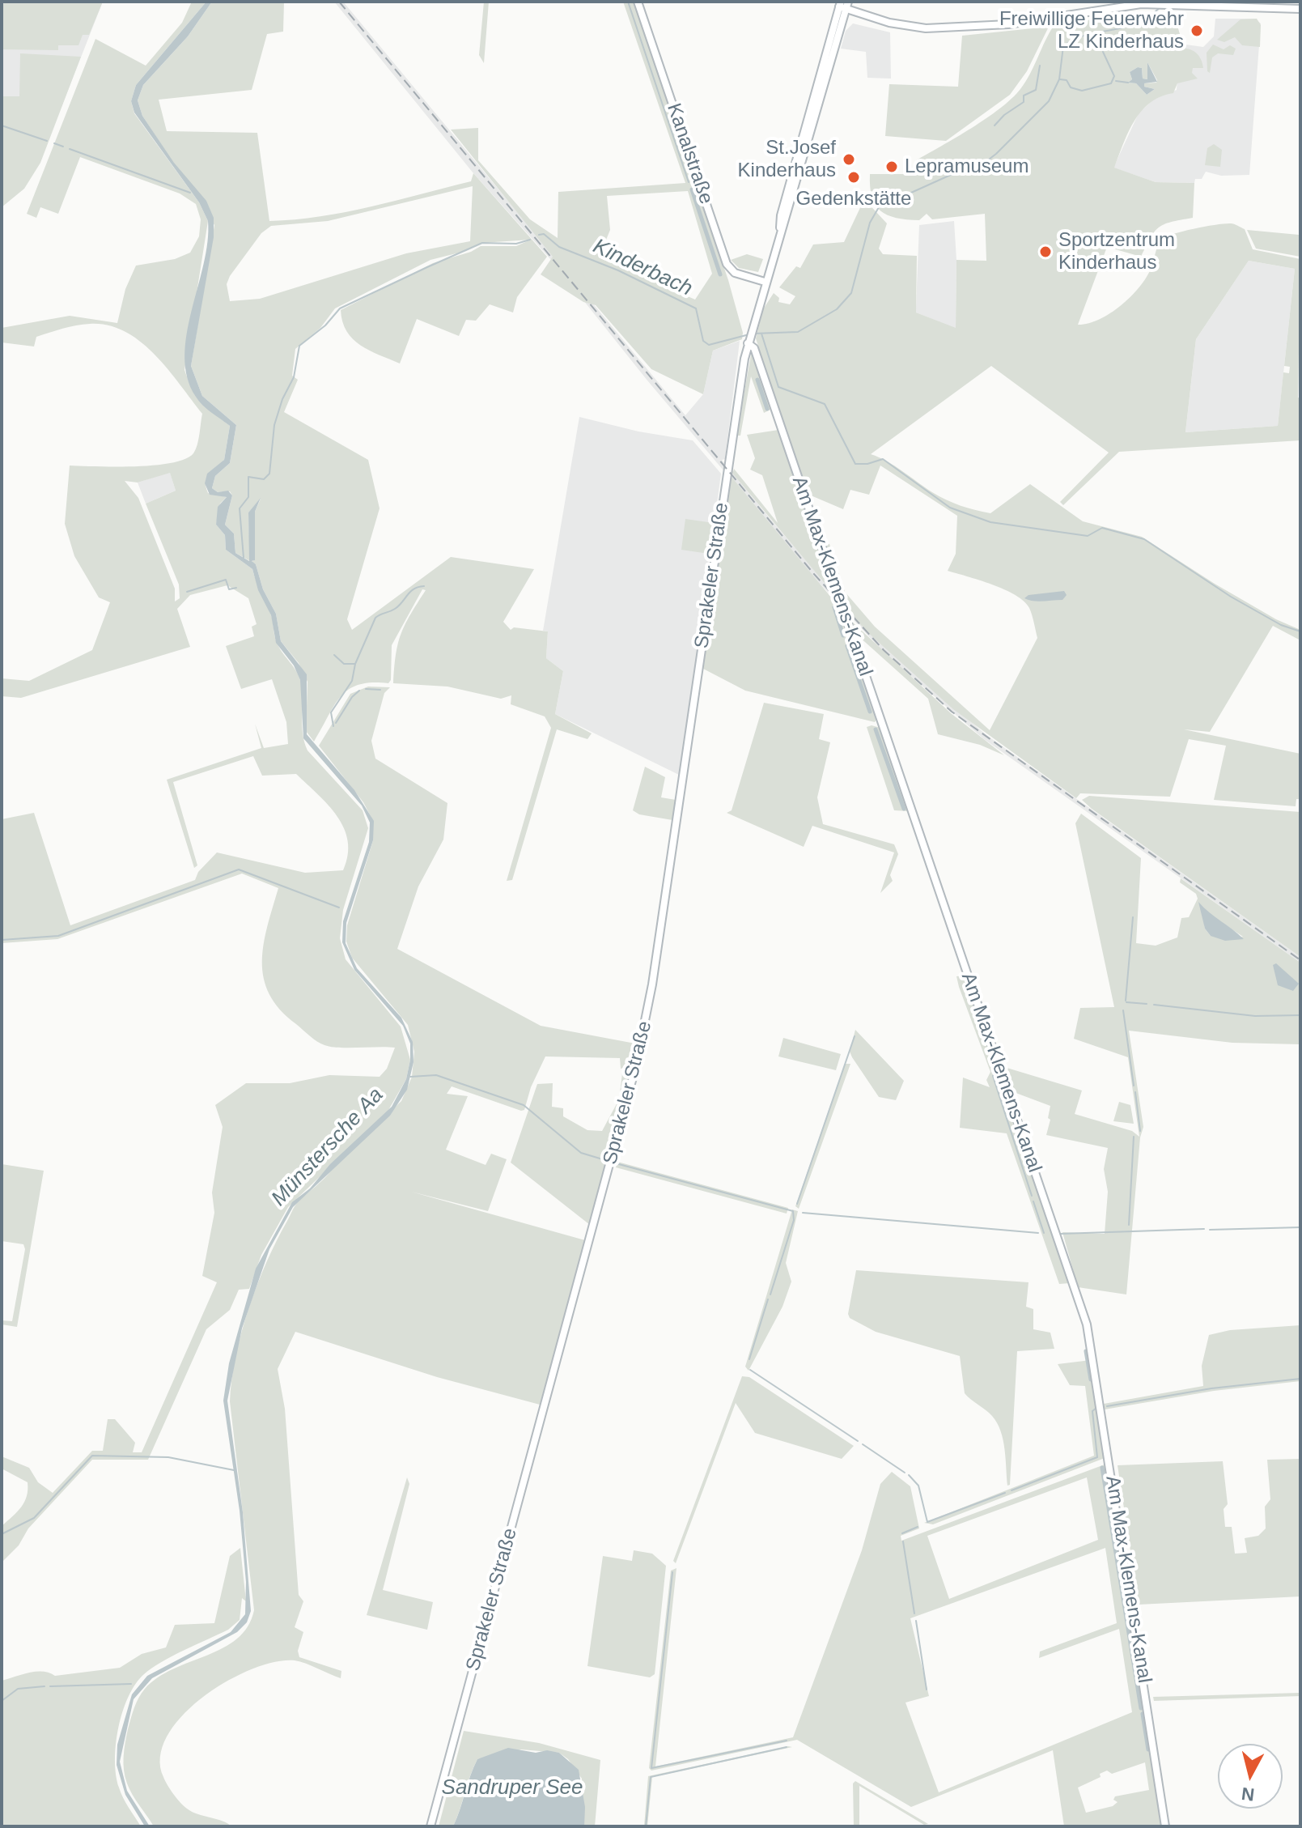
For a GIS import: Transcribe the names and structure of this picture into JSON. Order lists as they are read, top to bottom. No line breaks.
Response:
{"streets":{"main road":["Kanalstraße","Sprakeler Straße","Am Max-Klemens-Kanal"]},"crossings":[["Kanalstraße","Sprakeler Straße"],["Sprakeler Straße","Am Max-Klemens-Kanal"]],"water":["Kinderbach","Münstersche Aa","Sandruper See"],"places":["Freiwillige Feuerwehr LZ Kinderhaus","St.Josef Kinderhaus","Lepramuseum","Gedenkstätte","Sportzentrum Kinderhaus"],"north":"bottom"}
